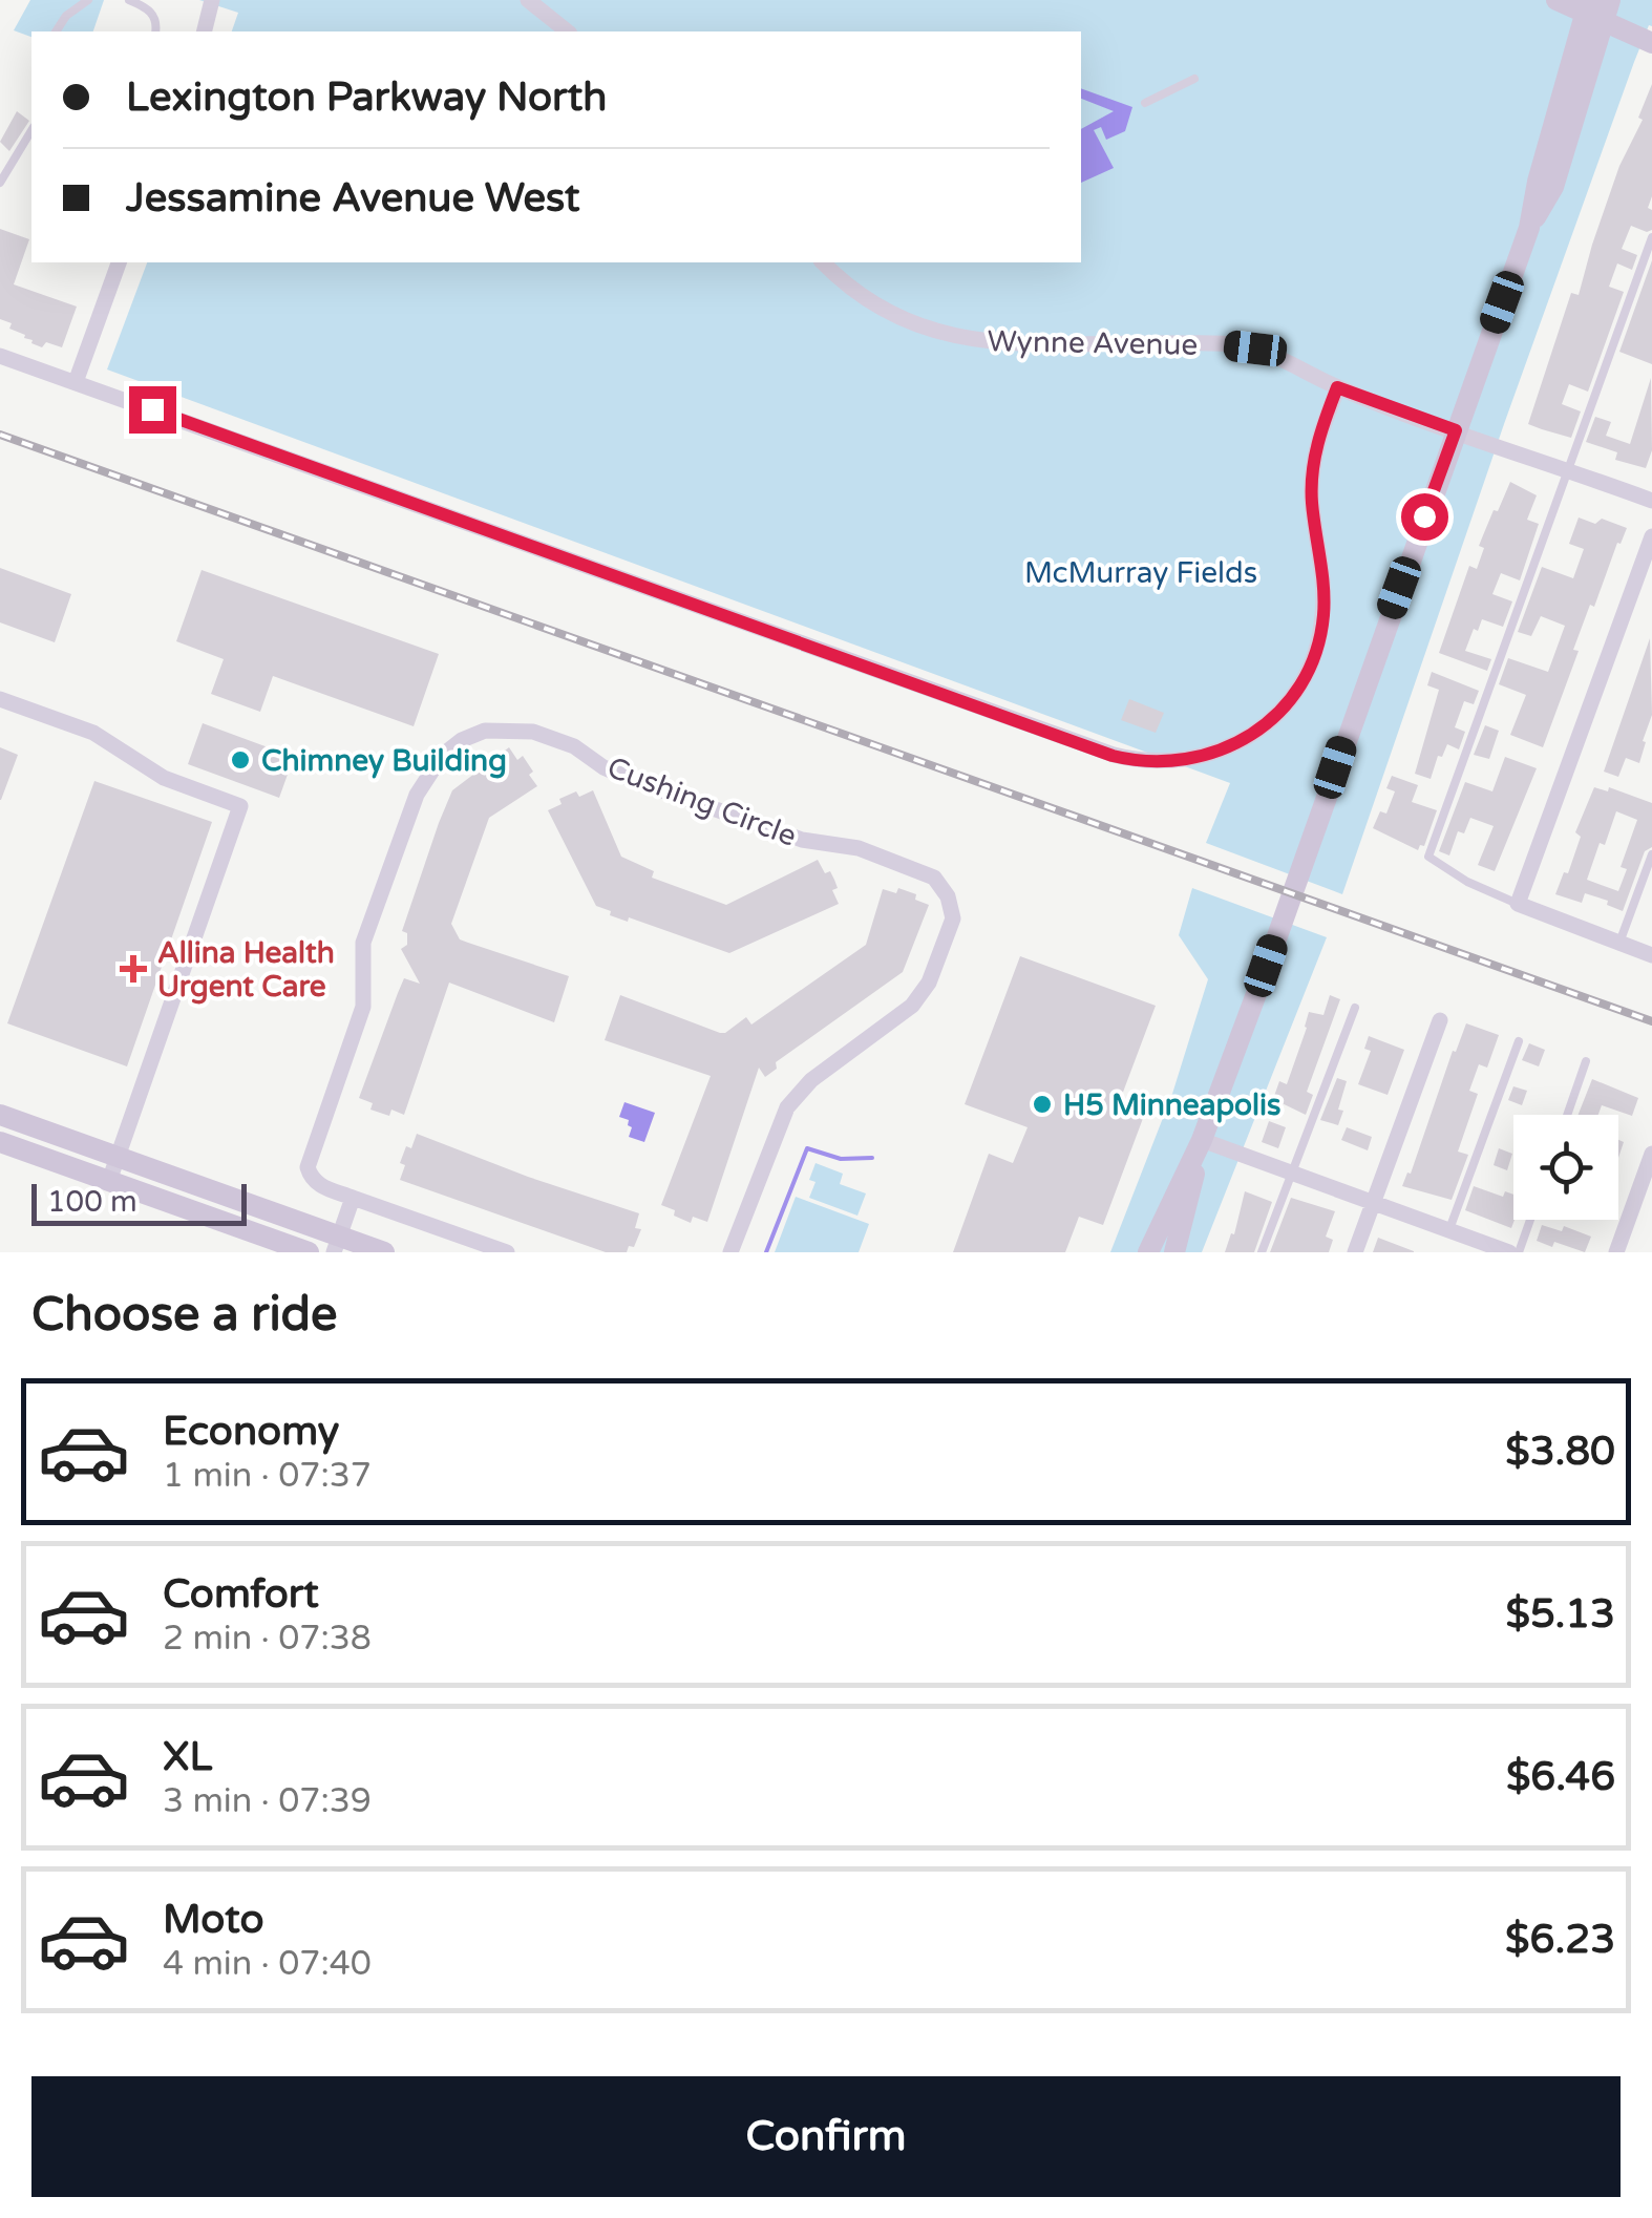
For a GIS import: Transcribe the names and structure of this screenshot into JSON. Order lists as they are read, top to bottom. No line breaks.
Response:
{"streets":{"street":["Wynne Avenue","Cushing Circle"]},"parks":["McMurray Fields"],"places":{"other":["Chimney Building","H5 Minneapolis"],"health":["Allina Health Urgent Care"]},"scale_bar":"100 m","page":{"banner":["Lexington Parkway North","Jessamine Avenue West"],"scale":"100 m","heading":"Choose a ride","list":[{"name":"Economy","note":"1 min · 07:37","value":"$3.80"},{"name":"Comfort","note":"2 min · 07:38","value":"$5.13"},{"name":"XL","note":"3 min · 07:39","value":"$6.46"},{"name":"Moto","note":"4 min · 07:40","value":"$6.23"}],"buttons":"Confirm"}}
